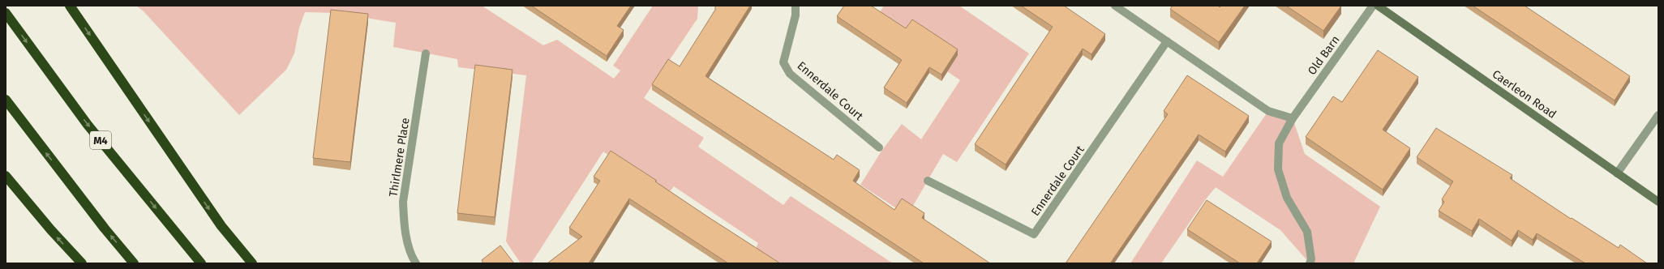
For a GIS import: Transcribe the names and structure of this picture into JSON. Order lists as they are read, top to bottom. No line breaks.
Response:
{"streets":{"highway":["M4"],"main road":["Caerleon Road"],"street":["Old Barn","Ennerdale Court","Thirlmere Place"]}}
